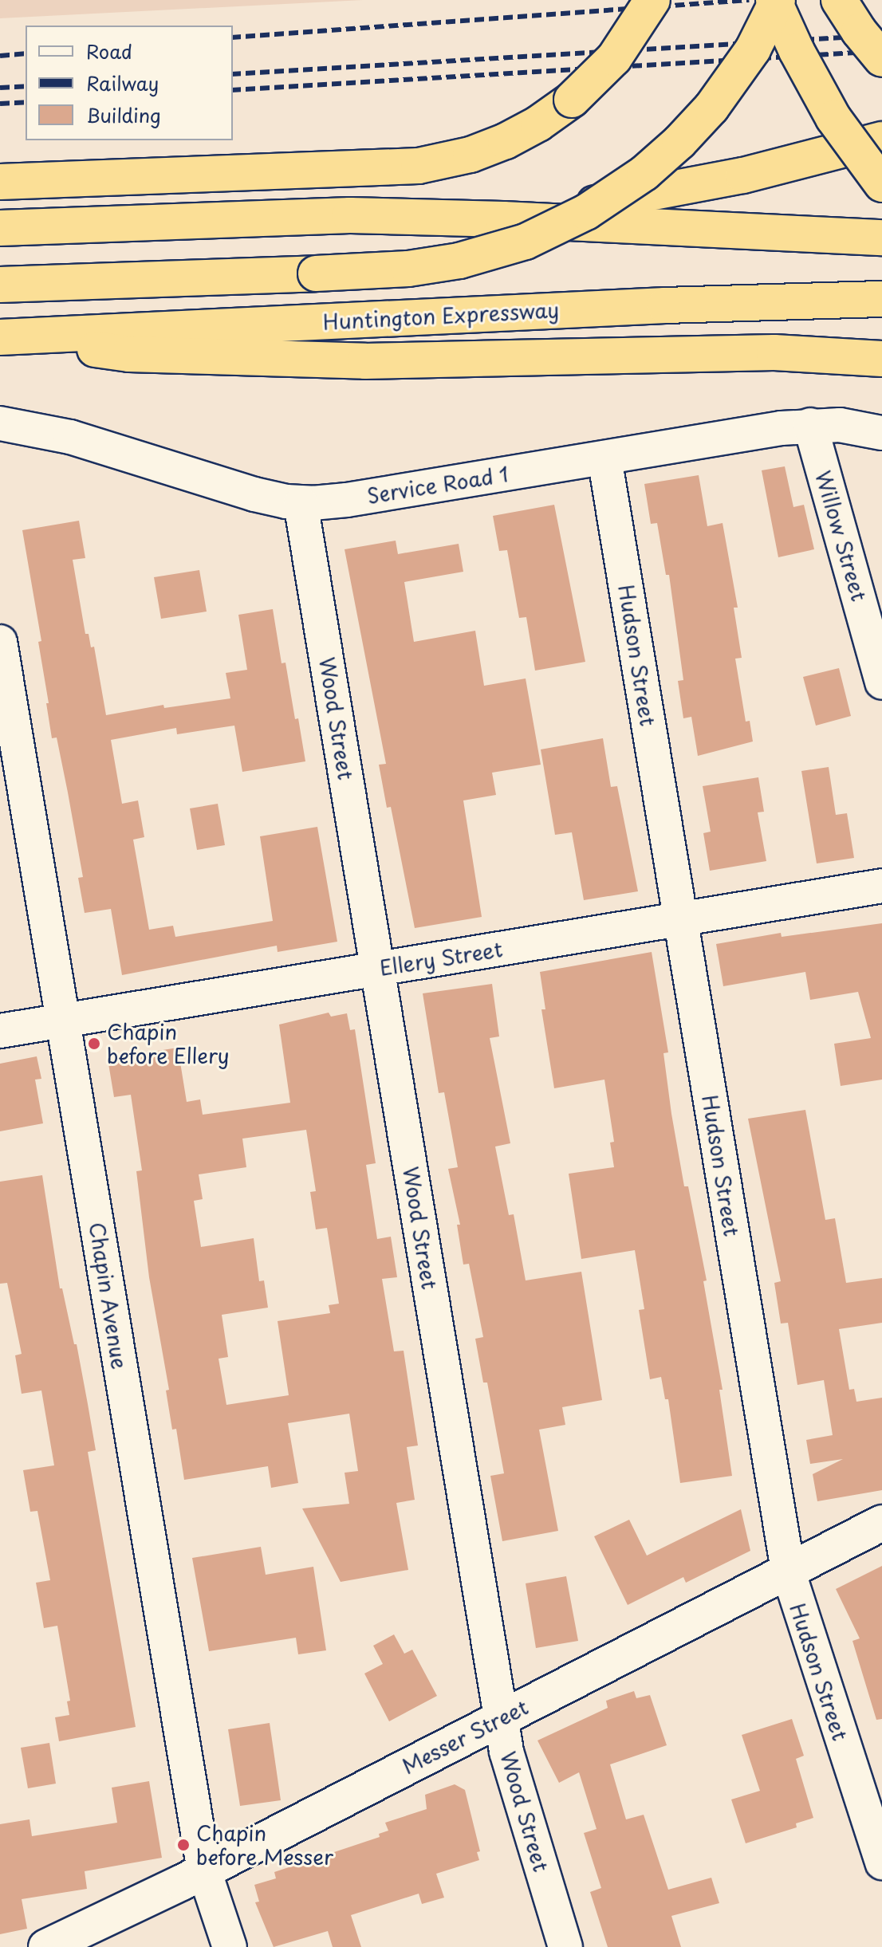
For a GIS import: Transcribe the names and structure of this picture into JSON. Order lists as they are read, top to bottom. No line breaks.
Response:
{"streets":{"highway":["Huntington Expressway"],"street":["Service Road 1","Willow Street","Hudson Street","Wood Street","Ellery Street","Chapin Avenue","Messer Street"]},"crossings":[["Service Road 1","Willow Street"],["Service Road 1","Hudson Street"],["Service Road 1","Wood Street"],["Hudson Street","Ellery Street"],["Hudson Street","Messer Street"],["Wood Street","Ellery Street"],["Wood Street","Messer Street"],["Ellery Street","Chapin Avenue"],["Chapin Avenue","Messer Street"]],"places":["Chapin before Ellery","Chapin before Messer"],"legend":["Road","Railway","Building"]}
